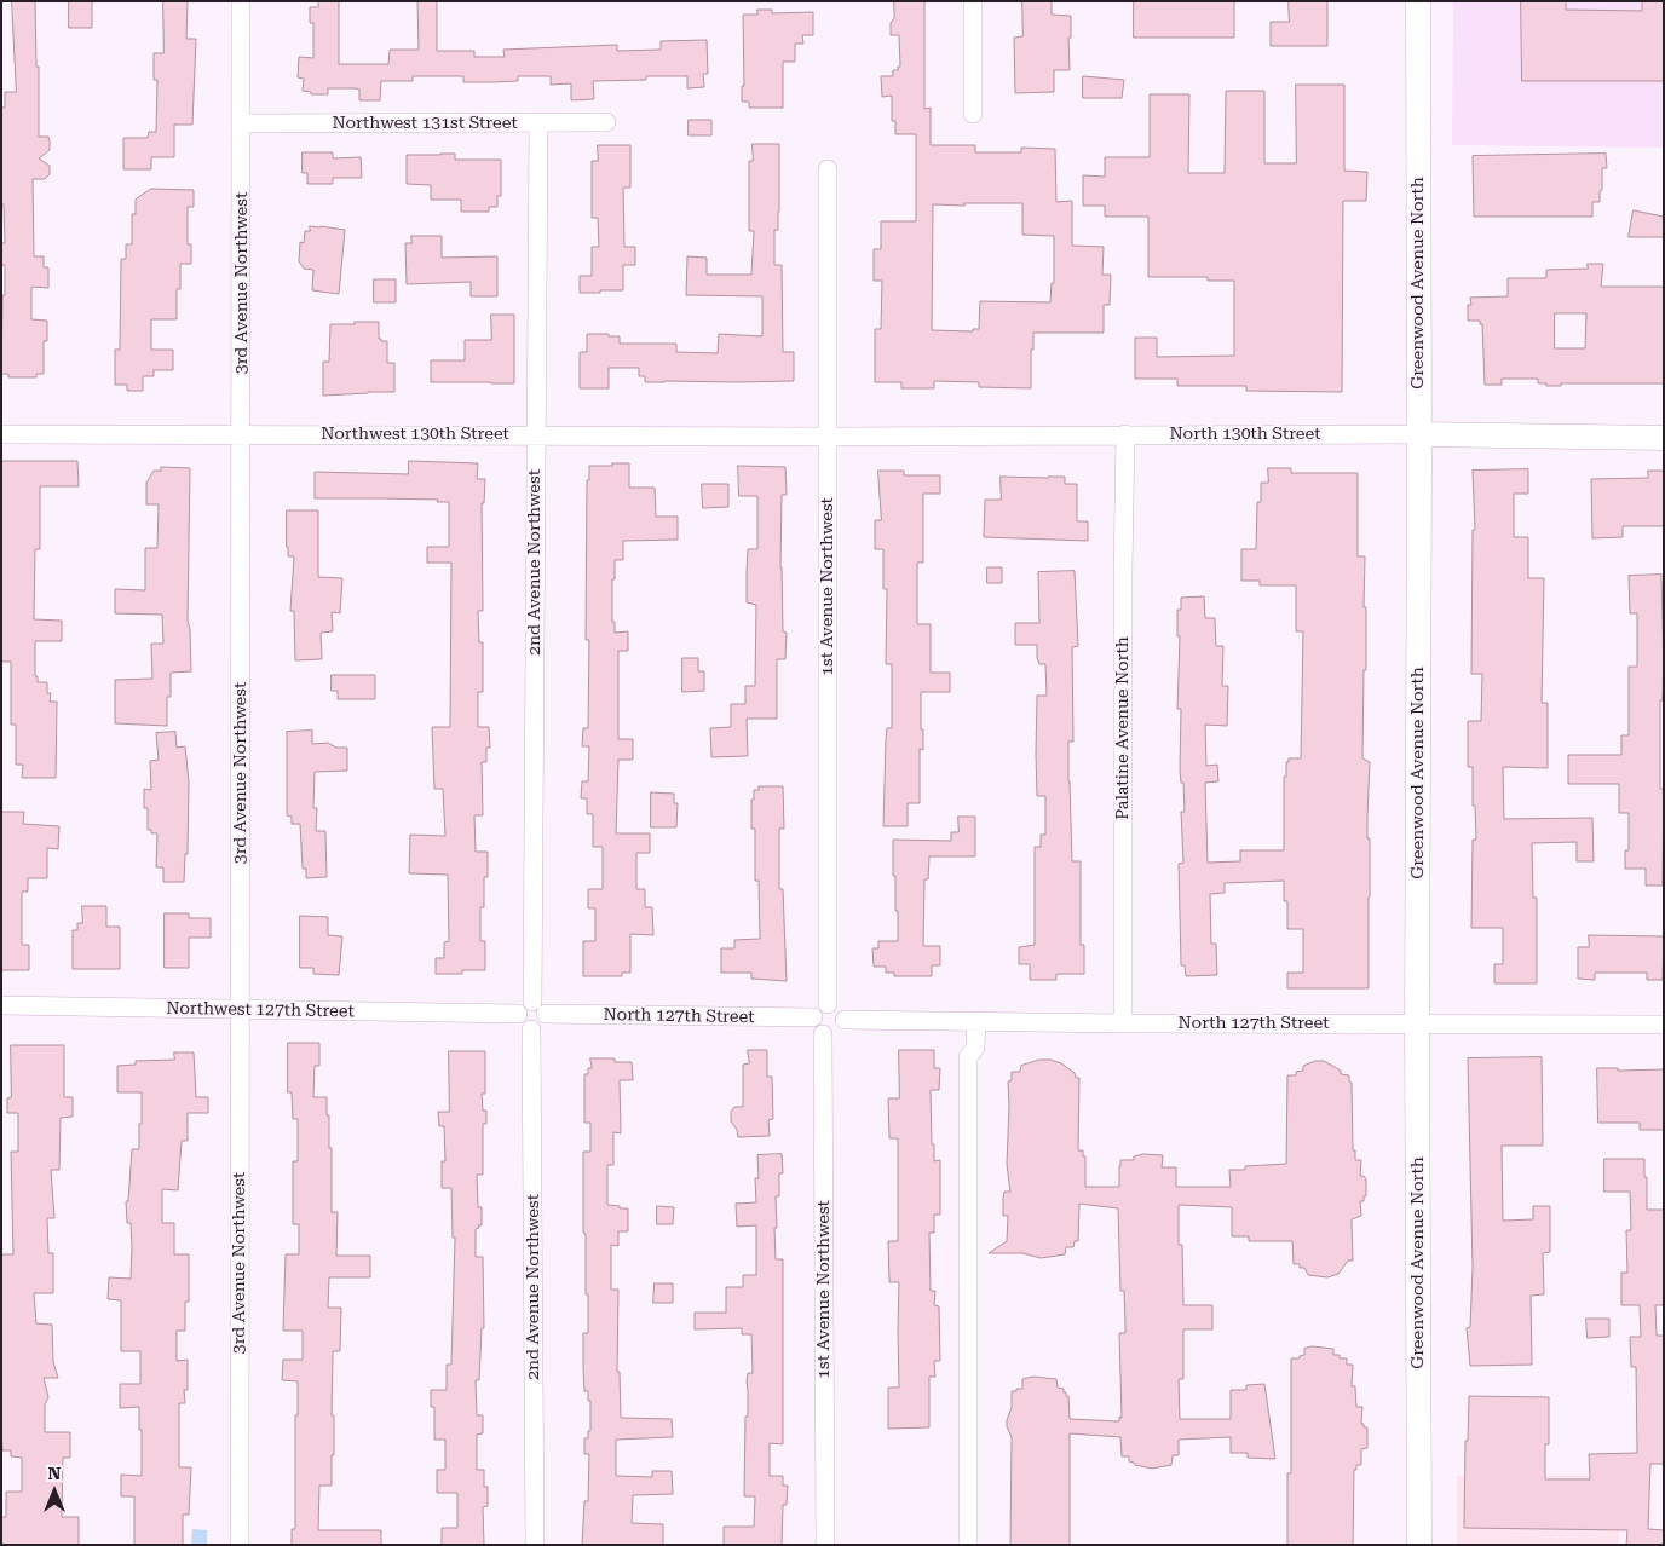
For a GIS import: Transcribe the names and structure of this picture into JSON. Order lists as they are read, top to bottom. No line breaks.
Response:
{"streets":{"main road":["Greenwood Avenue North","North 130th Street"],"street":["Northwest 131st Street","3rd Avenue Northwest","Northwest 130th Street","2nd Avenue Northwest","1st Avenue Northwest","Palatine Avenue North","Northwest 127th Street","North 127th Street"]},"crossings":[["Northwest 131st Street","3rd Avenue Northwest"],["Northwest 131st Street","2nd Avenue Northwest"],["3rd Avenue Northwest","Northwest 130th Street"],["3rd Avenue Northwest","Northwest 127th Street"],["Greenwood Avenue North","North 130th Street"],["Greenwood Avenue North","North 127th Street"],["Northwest 130th Street","North 130th Street"],["Northwest 130th Street","2nd Avenue Northwest"],["Northwest 130th Street","1st Avenue Northwest"],["North 130th Street","1st Avenue Northwest"],["North 130th Street","Palatine Avenue North"],["2nd Avenue Northwest","Northwest 127th Street"],["2nd Avenue Northwest","North 127th Street"],["1st Avenue Northwest","North 127th Street"],["Palatine Avenue North","North 127th Street"],["Northwest 127th Street","North 127th Street"]],"north":"top"}
